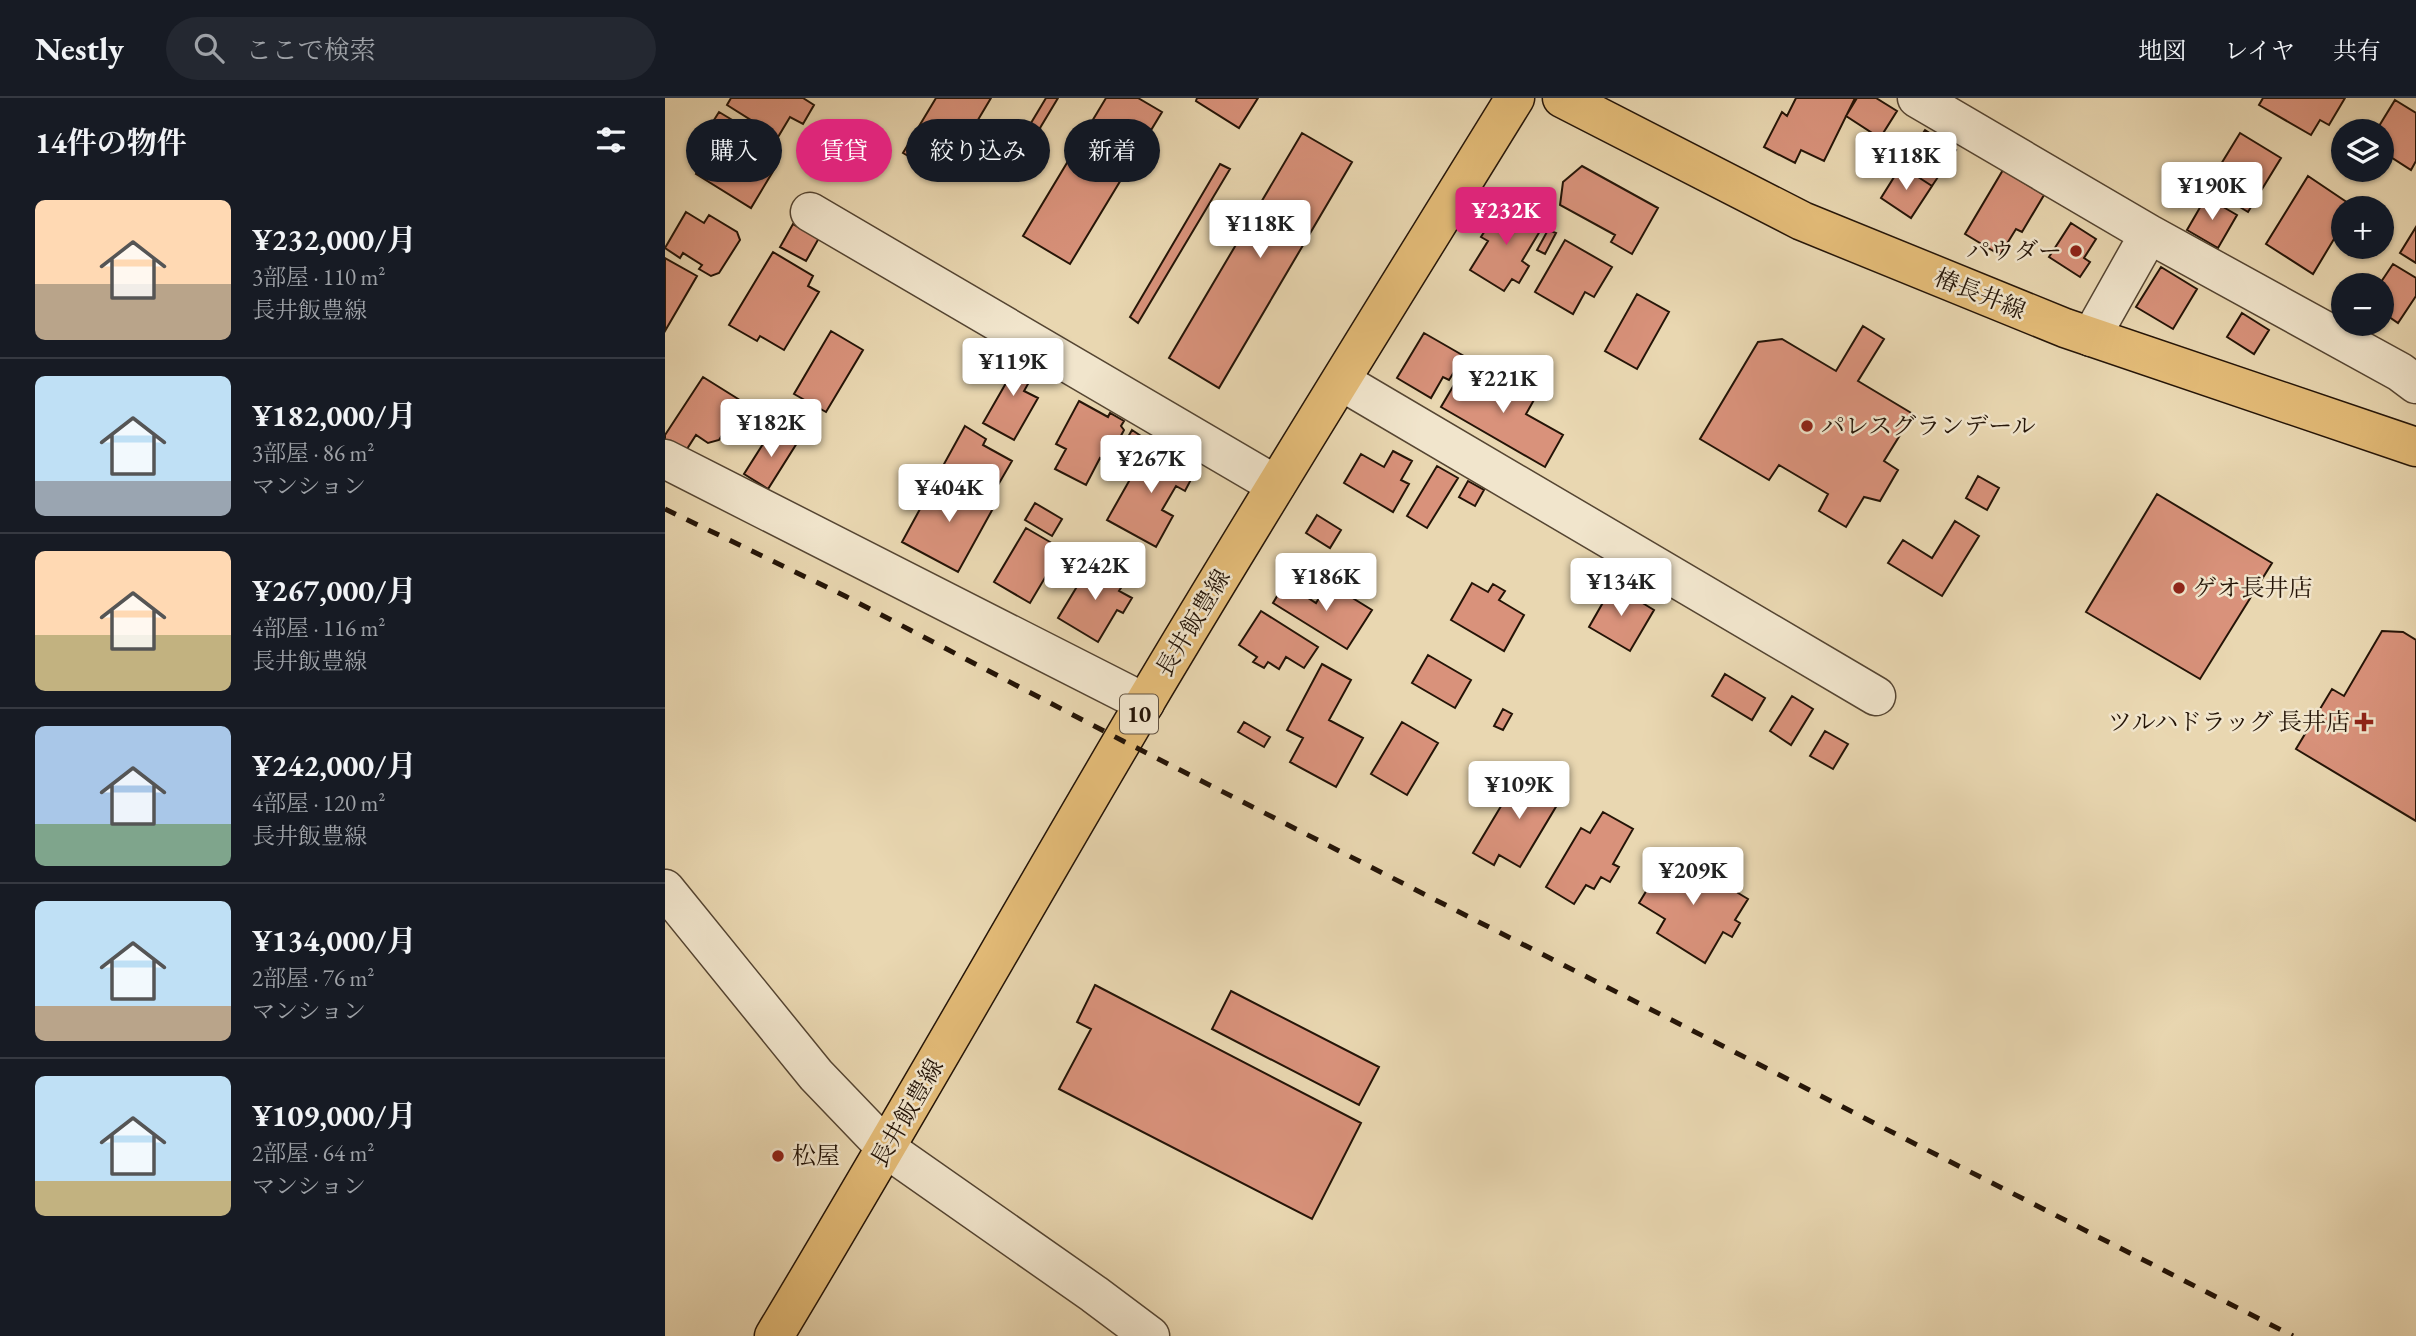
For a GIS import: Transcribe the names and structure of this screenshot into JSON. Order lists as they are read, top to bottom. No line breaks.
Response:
{"streets":{"main road":["椿長井線","長井飯豊線","10"]},"places":{"other":["パウダー","パレスグランデール","ゲオ長井店","松屋"],"health":["ツルハドラッグ 長井店"]},"page":{"header":"Nestly","search":"ここで検索","nav":["地図","レイヤ","共有"],"heading":"14件の物件","map_buttons":["+","−"],"chip":["購入","賃貸","絞り込み","新着"],"price":["¥118K","¥190K","¥232K","¥118K","¥119K","¥221K","¥182K","¥267K","¥404K","¥242K","¥186K","¥134K","¥109K","¥209K"],"list":[{"name":"¥232,000/月","note":"3部屋 · 110 m² · 長井飯豊線"},{"name":"¥182,000/月","note":"3部屋 · 86 m² · マンション"},{"name":"¥267,000/月","note":"4部屋 · 116 m² · 長井飯豊線"},{"name":"¥242,000/月","note":"4部屋 · 120 m² · 長井飯豊線"},{"name":"¥134,000/月","note":"2部屋 · 76 m² · マンション"},{"name":"¥109,000/月","note":"2部屋 · 64 m² · マンション"}]}}
